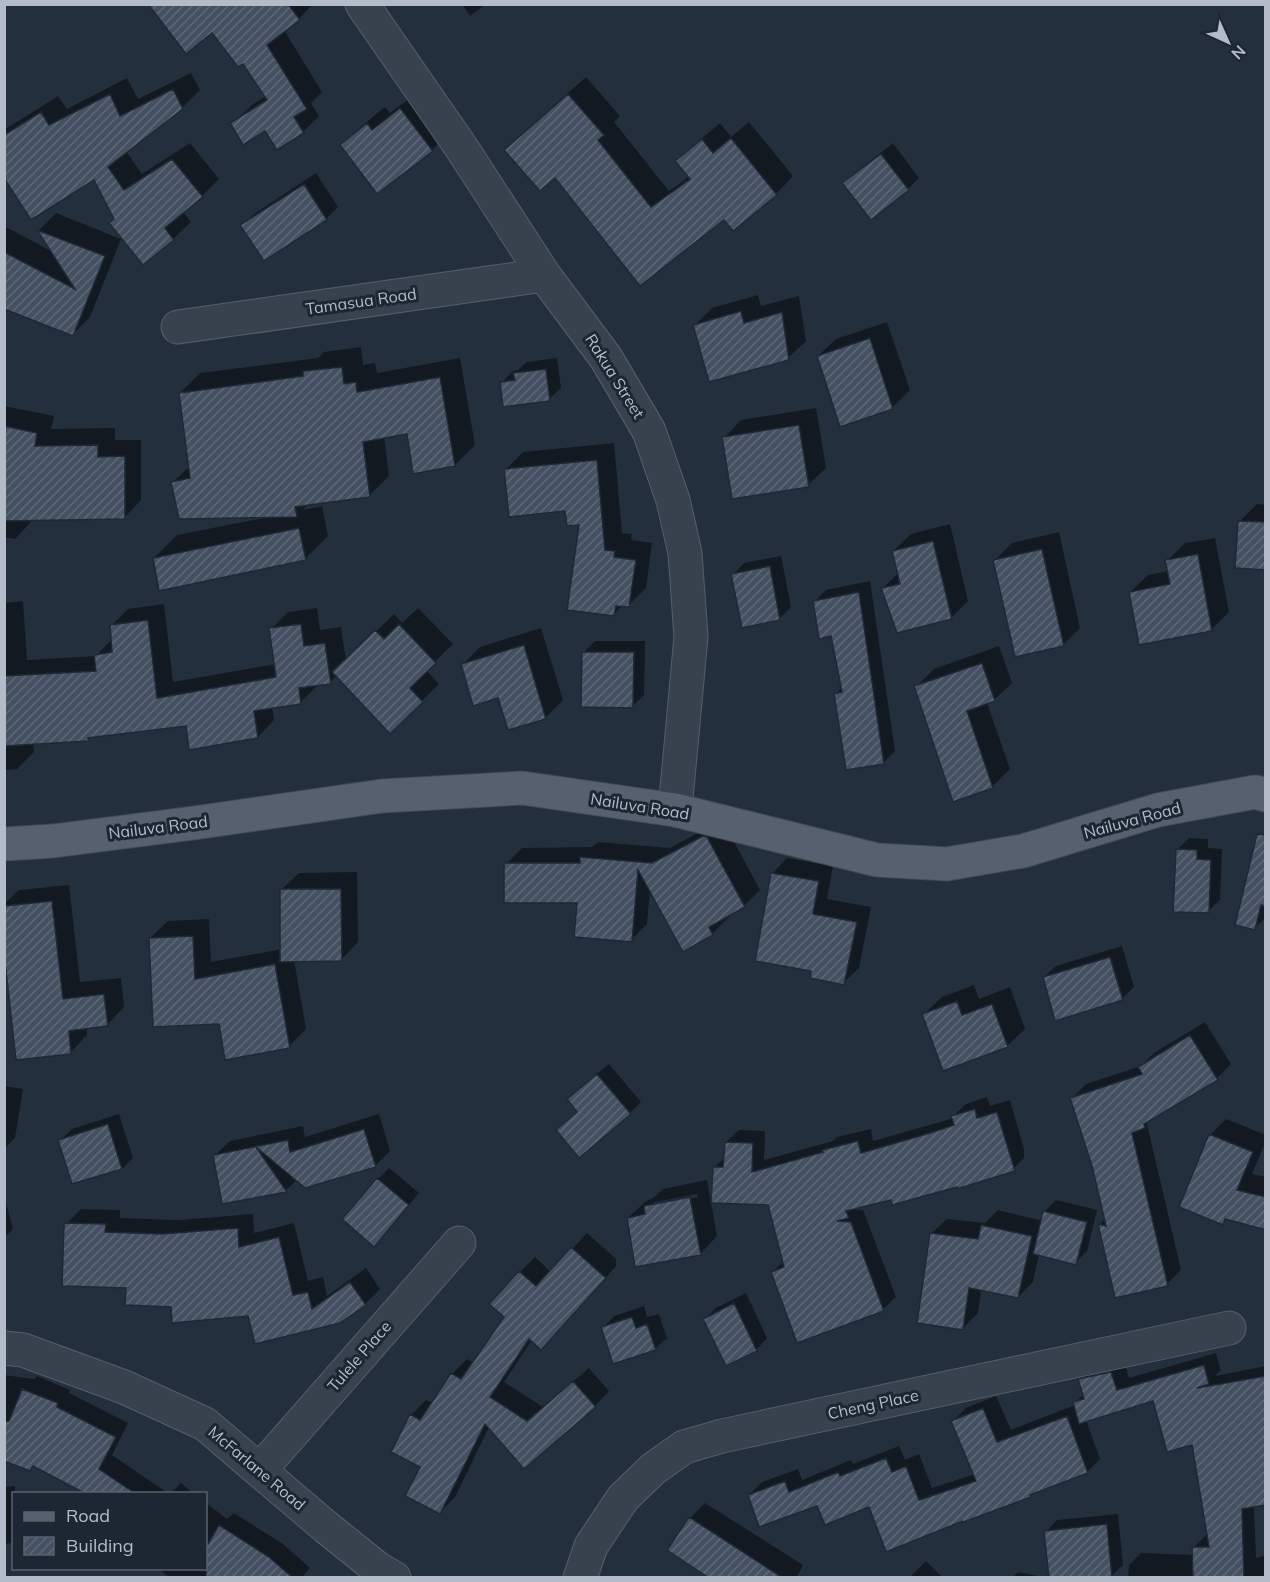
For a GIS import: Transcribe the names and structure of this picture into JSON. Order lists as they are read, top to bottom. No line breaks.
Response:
{"streets":{"main road":["Nailuva Road"],"street":["Tamasua Road","Rakua Street","Tulele Place","Cheng Place","McFarlane Road"]},"crossings":[["Tamasua Road","Rakua Street"],["Rakua Street","Nailuva Road"],["Tulele Place","McFarlane Road"]],"legend":["Road","Building"],"north":"bottom right"}
